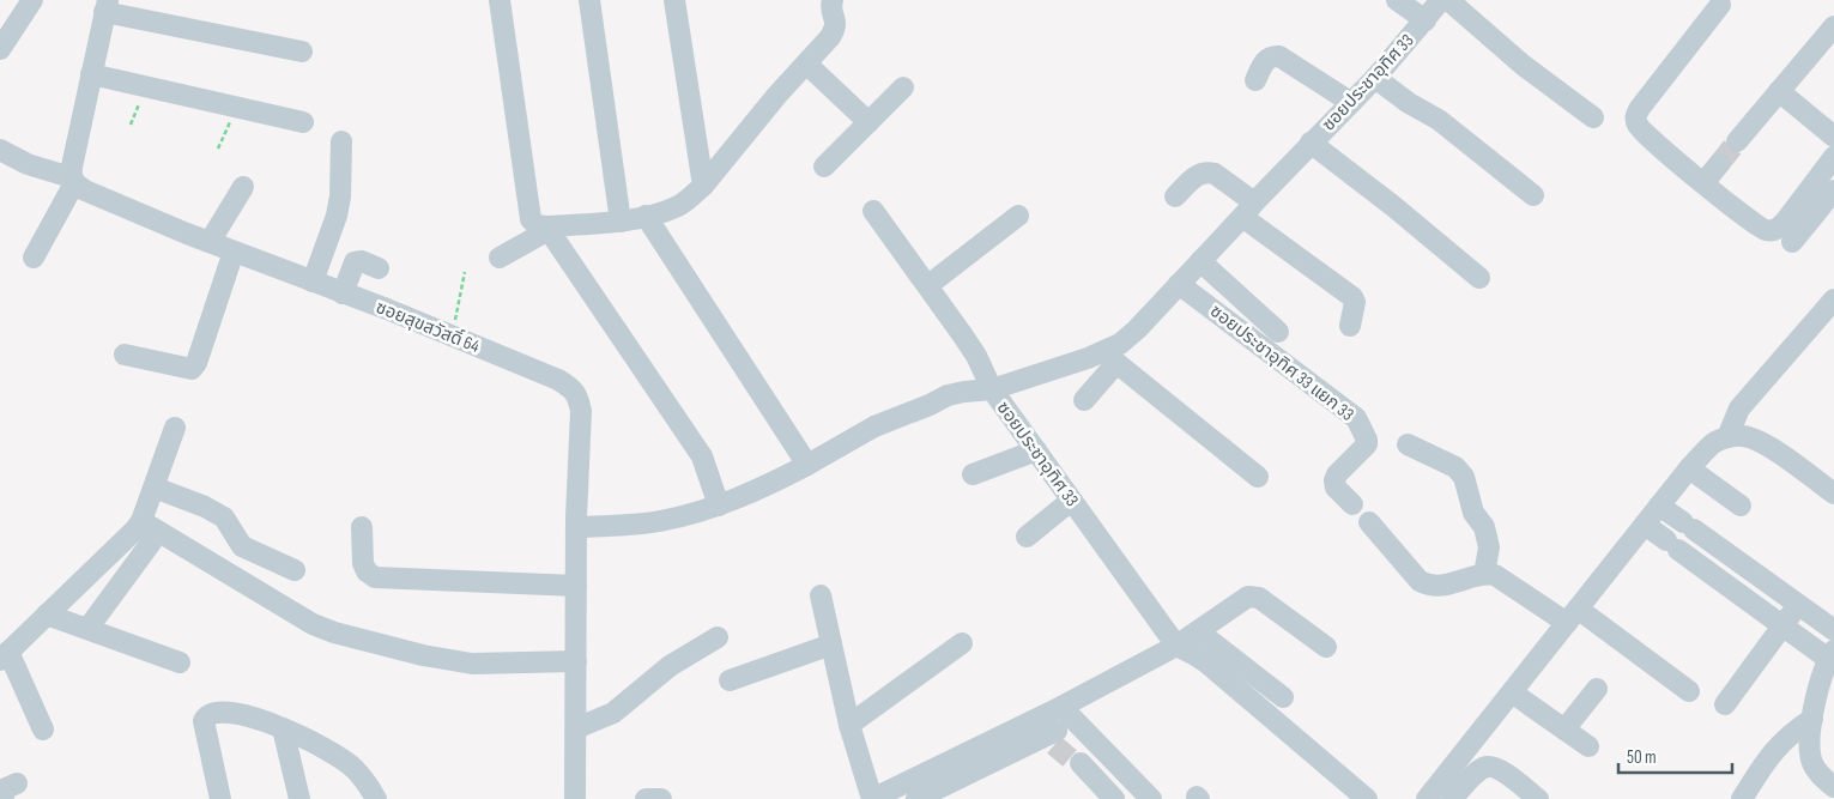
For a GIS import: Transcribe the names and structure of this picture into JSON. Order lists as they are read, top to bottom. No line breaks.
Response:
{"streets":{"street":["ซอยประชาอุทิศ 33","ซอยสุขสวัสดิ์ 64","ซอยประชาอุทิศ 33 แยก 33"]},"crossings":[["ซอยประชาอุทิศ 33","ซอยประชาอุทิศ 33 แยก 33"]],"scale_bar":"50 m"}
